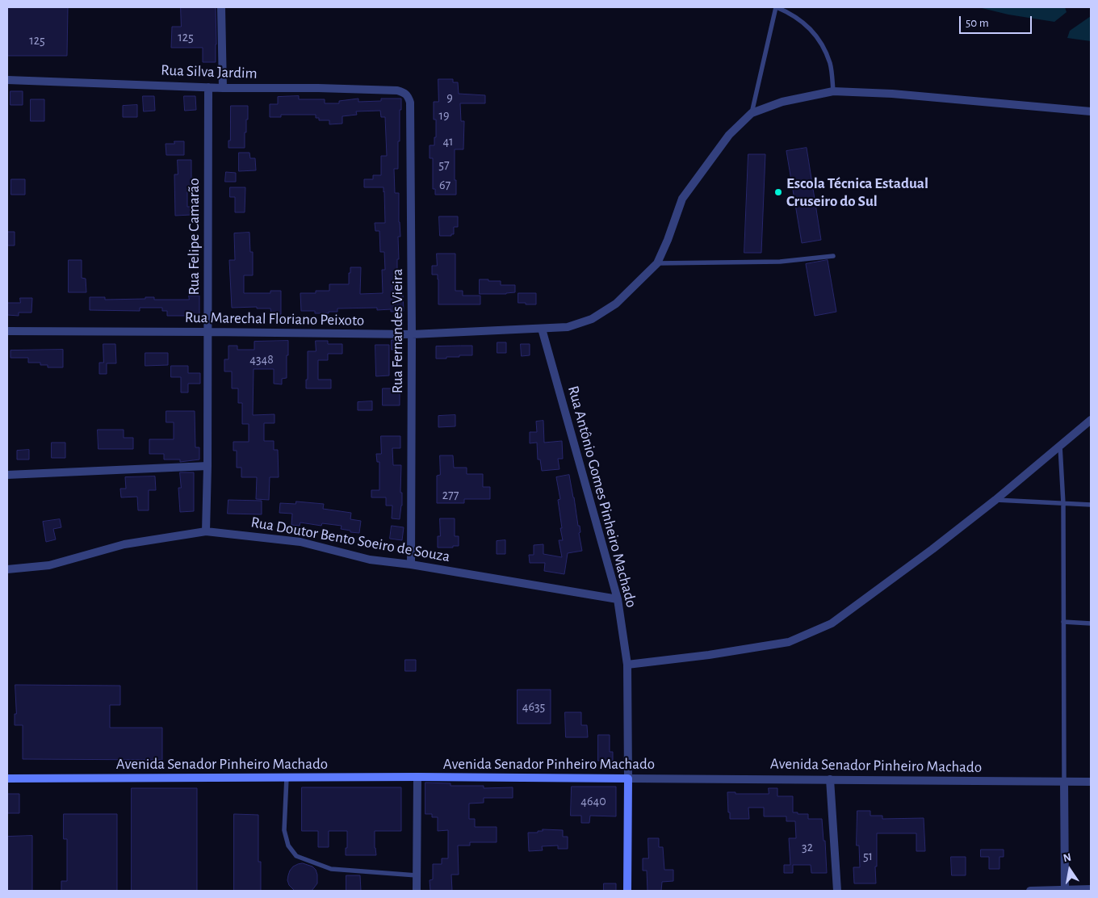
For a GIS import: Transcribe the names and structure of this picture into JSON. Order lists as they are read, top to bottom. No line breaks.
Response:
{"streets":{"main road":["Rua Antônio Gomes Pinheiro Machado","Avenida Senador Pinheiro Machado"],"street":["Rua Silva Jardim","Rua Felipe Camarão","Rua Marechal Floriano Peixoto","Rua Fernandes Vieira","Rua Doutor Bento Soeiro de Souza"]},"crossings":[["Rua Silva Jardim","Rua Felipe Camarão"],["Rua Silva Jardim","Rua Fernandes Vieira"],["Rua Felipe Camarão","Rua Marechal Floriano Peixoto"],["Rua Felipe Camarão","Rua Doutor Bento Soeiro de Souza"],["Rua Marechal Floriano Peixoto","Rua Fernandes Vieira"],["Rua Marechal Floriano Peixoto","Rua Antônio Gomes Pinheiro Machado"],["Rua Fernandes Vieira","Rua Doutor Bento Soeiro de Souza"],["Rua Antônio Gomes Pinheiro Machado","Rua Doutor Bento Soeiro de Souza"],["Rua Antônio Gomes Pinheiro Machado","Avenida Senador Pinheiro Machado"]],"places":["Escola Técnica Estadual Cruseiro do Sul"],"house_numbers":["125","125","9","19","41","57","67","4348","277","4635","4640","32","51"],"scale_bar":"50 m","north":"top"}
